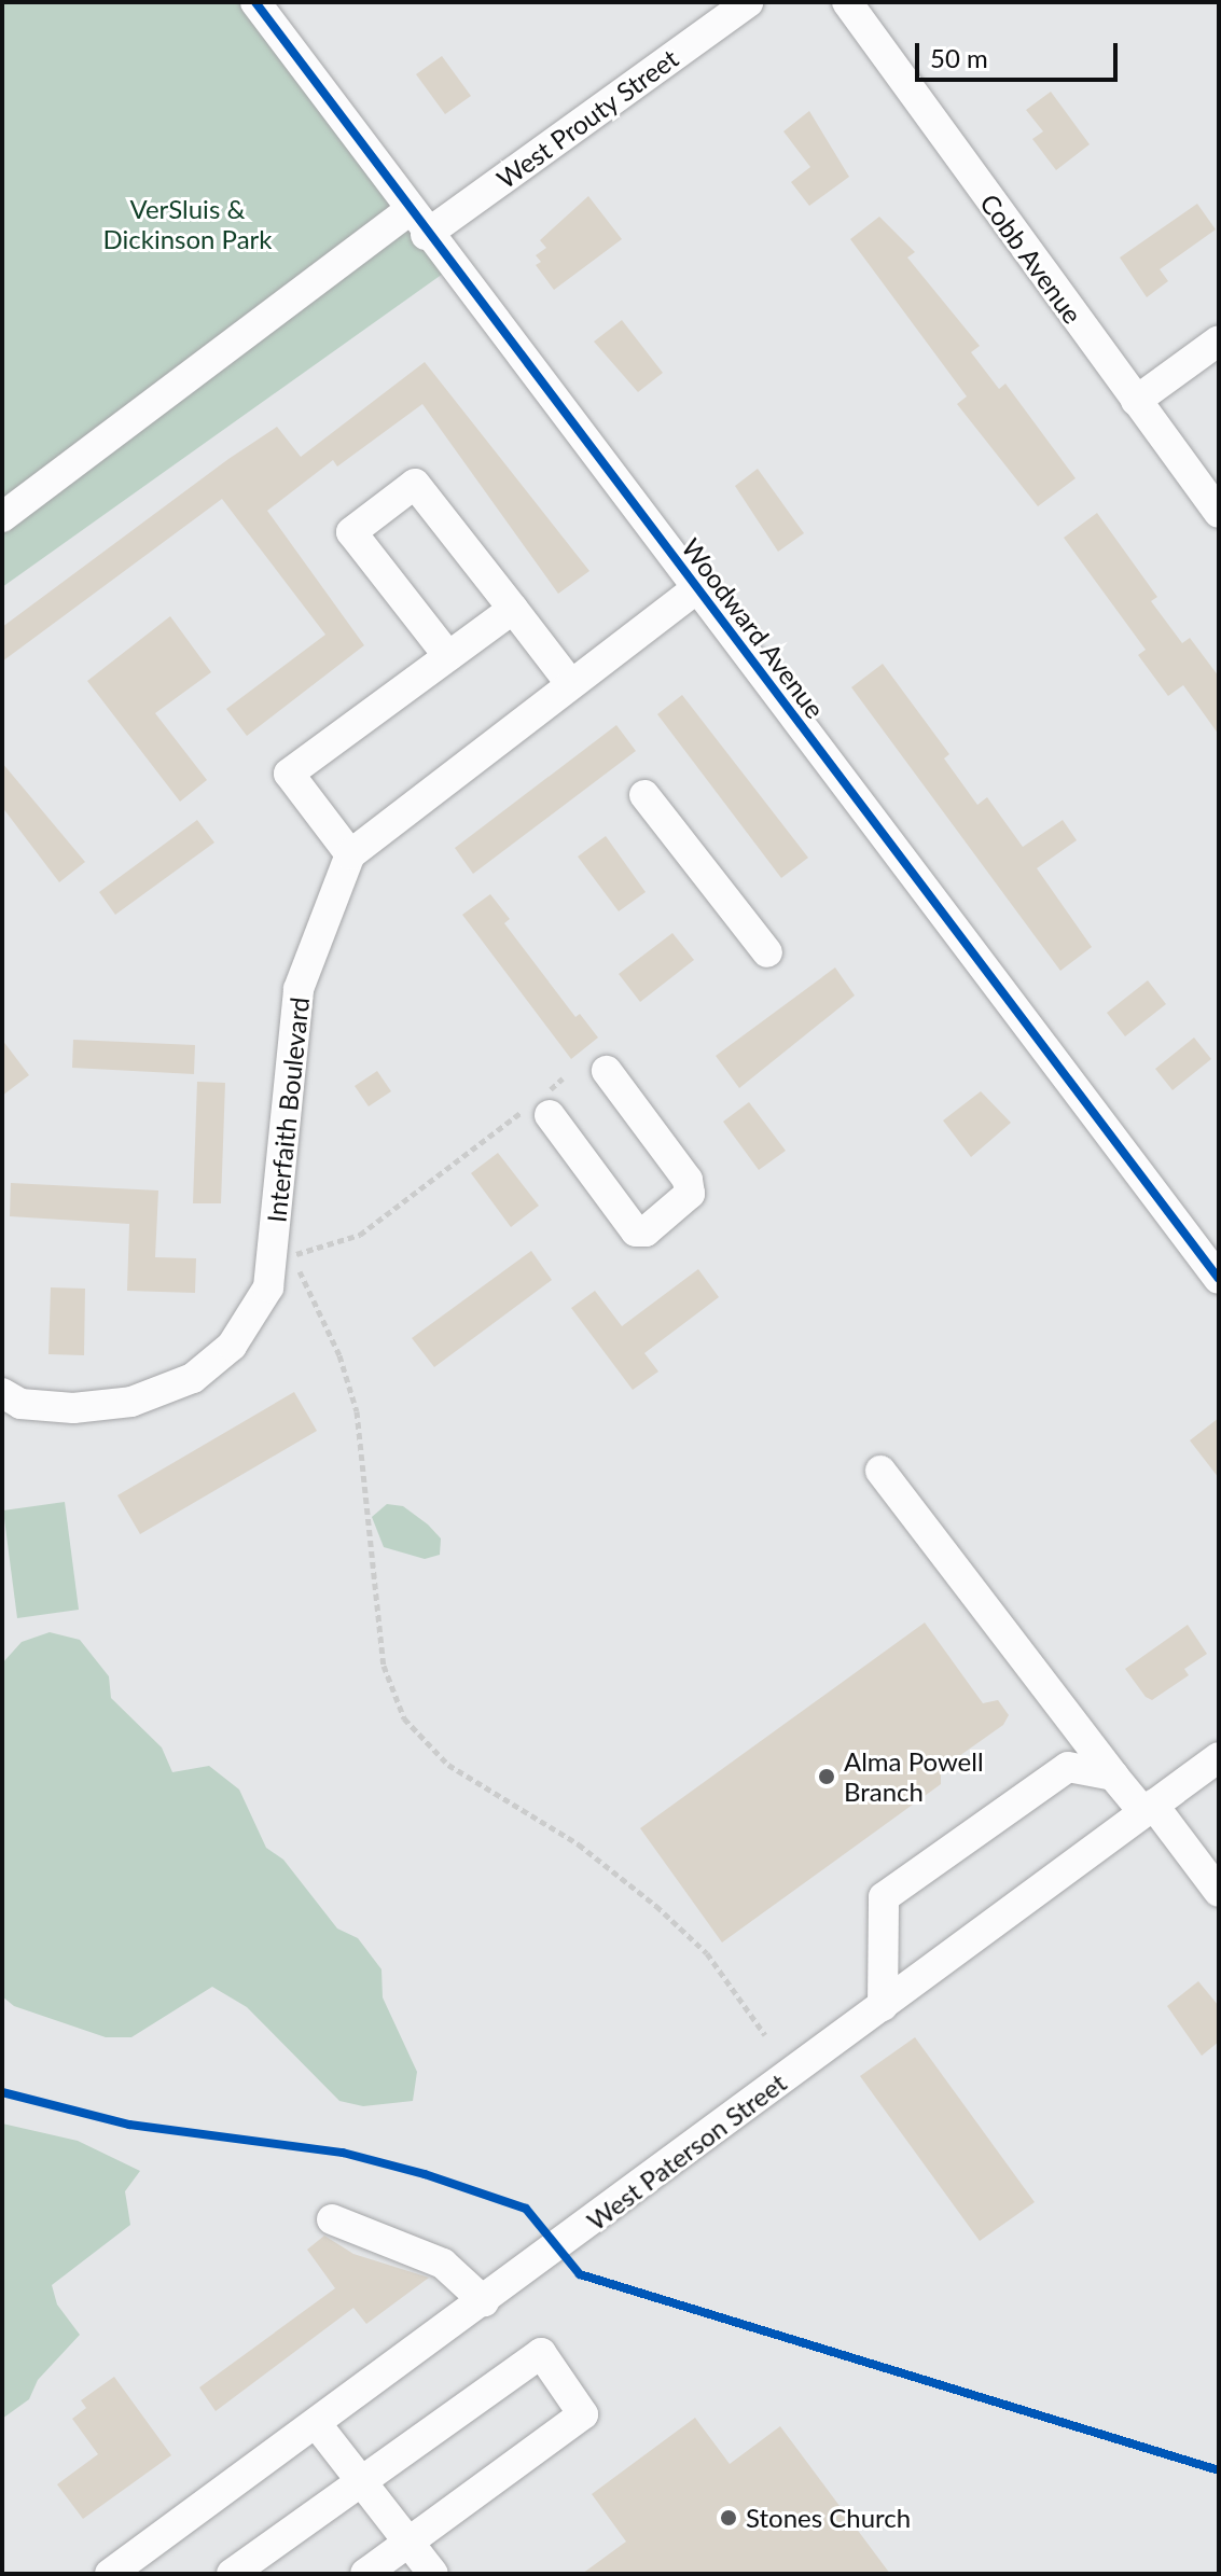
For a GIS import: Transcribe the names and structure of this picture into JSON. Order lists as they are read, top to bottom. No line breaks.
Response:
{"streets":{"street":["West Prouty Street","Cobb Avenue","Woodward Avenue","Interfaith Boulevard","West Paterson Street"]},"crossings":[["West Prouty Street","Woodward Avenue"]],"parks":["VerSluis & Dickinson Park"],"places":["Alma Powell Branch","Stones Church"],"scale_bar":"50 m"}
